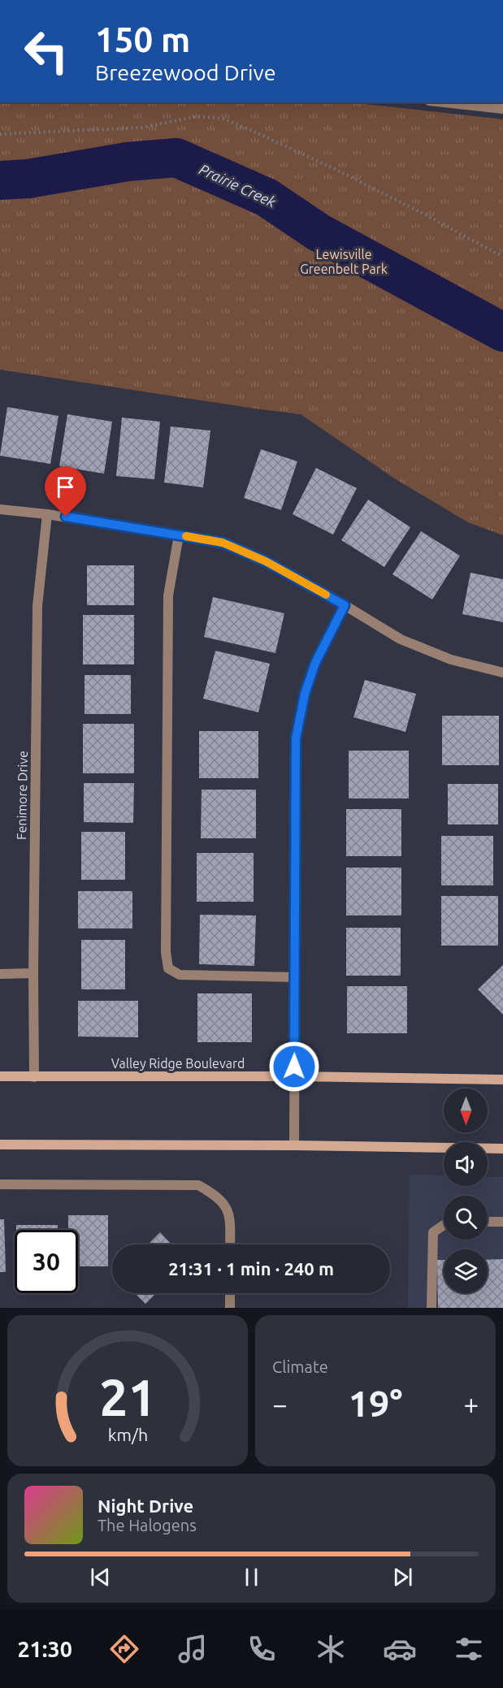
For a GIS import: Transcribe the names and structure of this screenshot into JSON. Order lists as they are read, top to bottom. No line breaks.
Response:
{"streets":{"main road":["Valley Ridge Boulevard"],"street":["Fenimore Drive"]},"crossings":[["Fenimore Drive","Valley Ridge Boulevard"]],"water":["Prairie Creek"],"parks":["Lewisville Greenbelt Park"],"north":"bottom","page":{"turn":["150 m","Breezewood Drive"],"limit":"30","trip":"21:31 · 1 min · 240 m","tile":"Climate","heat":["−","19°","+"],"song":["Night Drive","The Halogens"],"tabs":"21:30","gauge":["21","km/h"]}}
